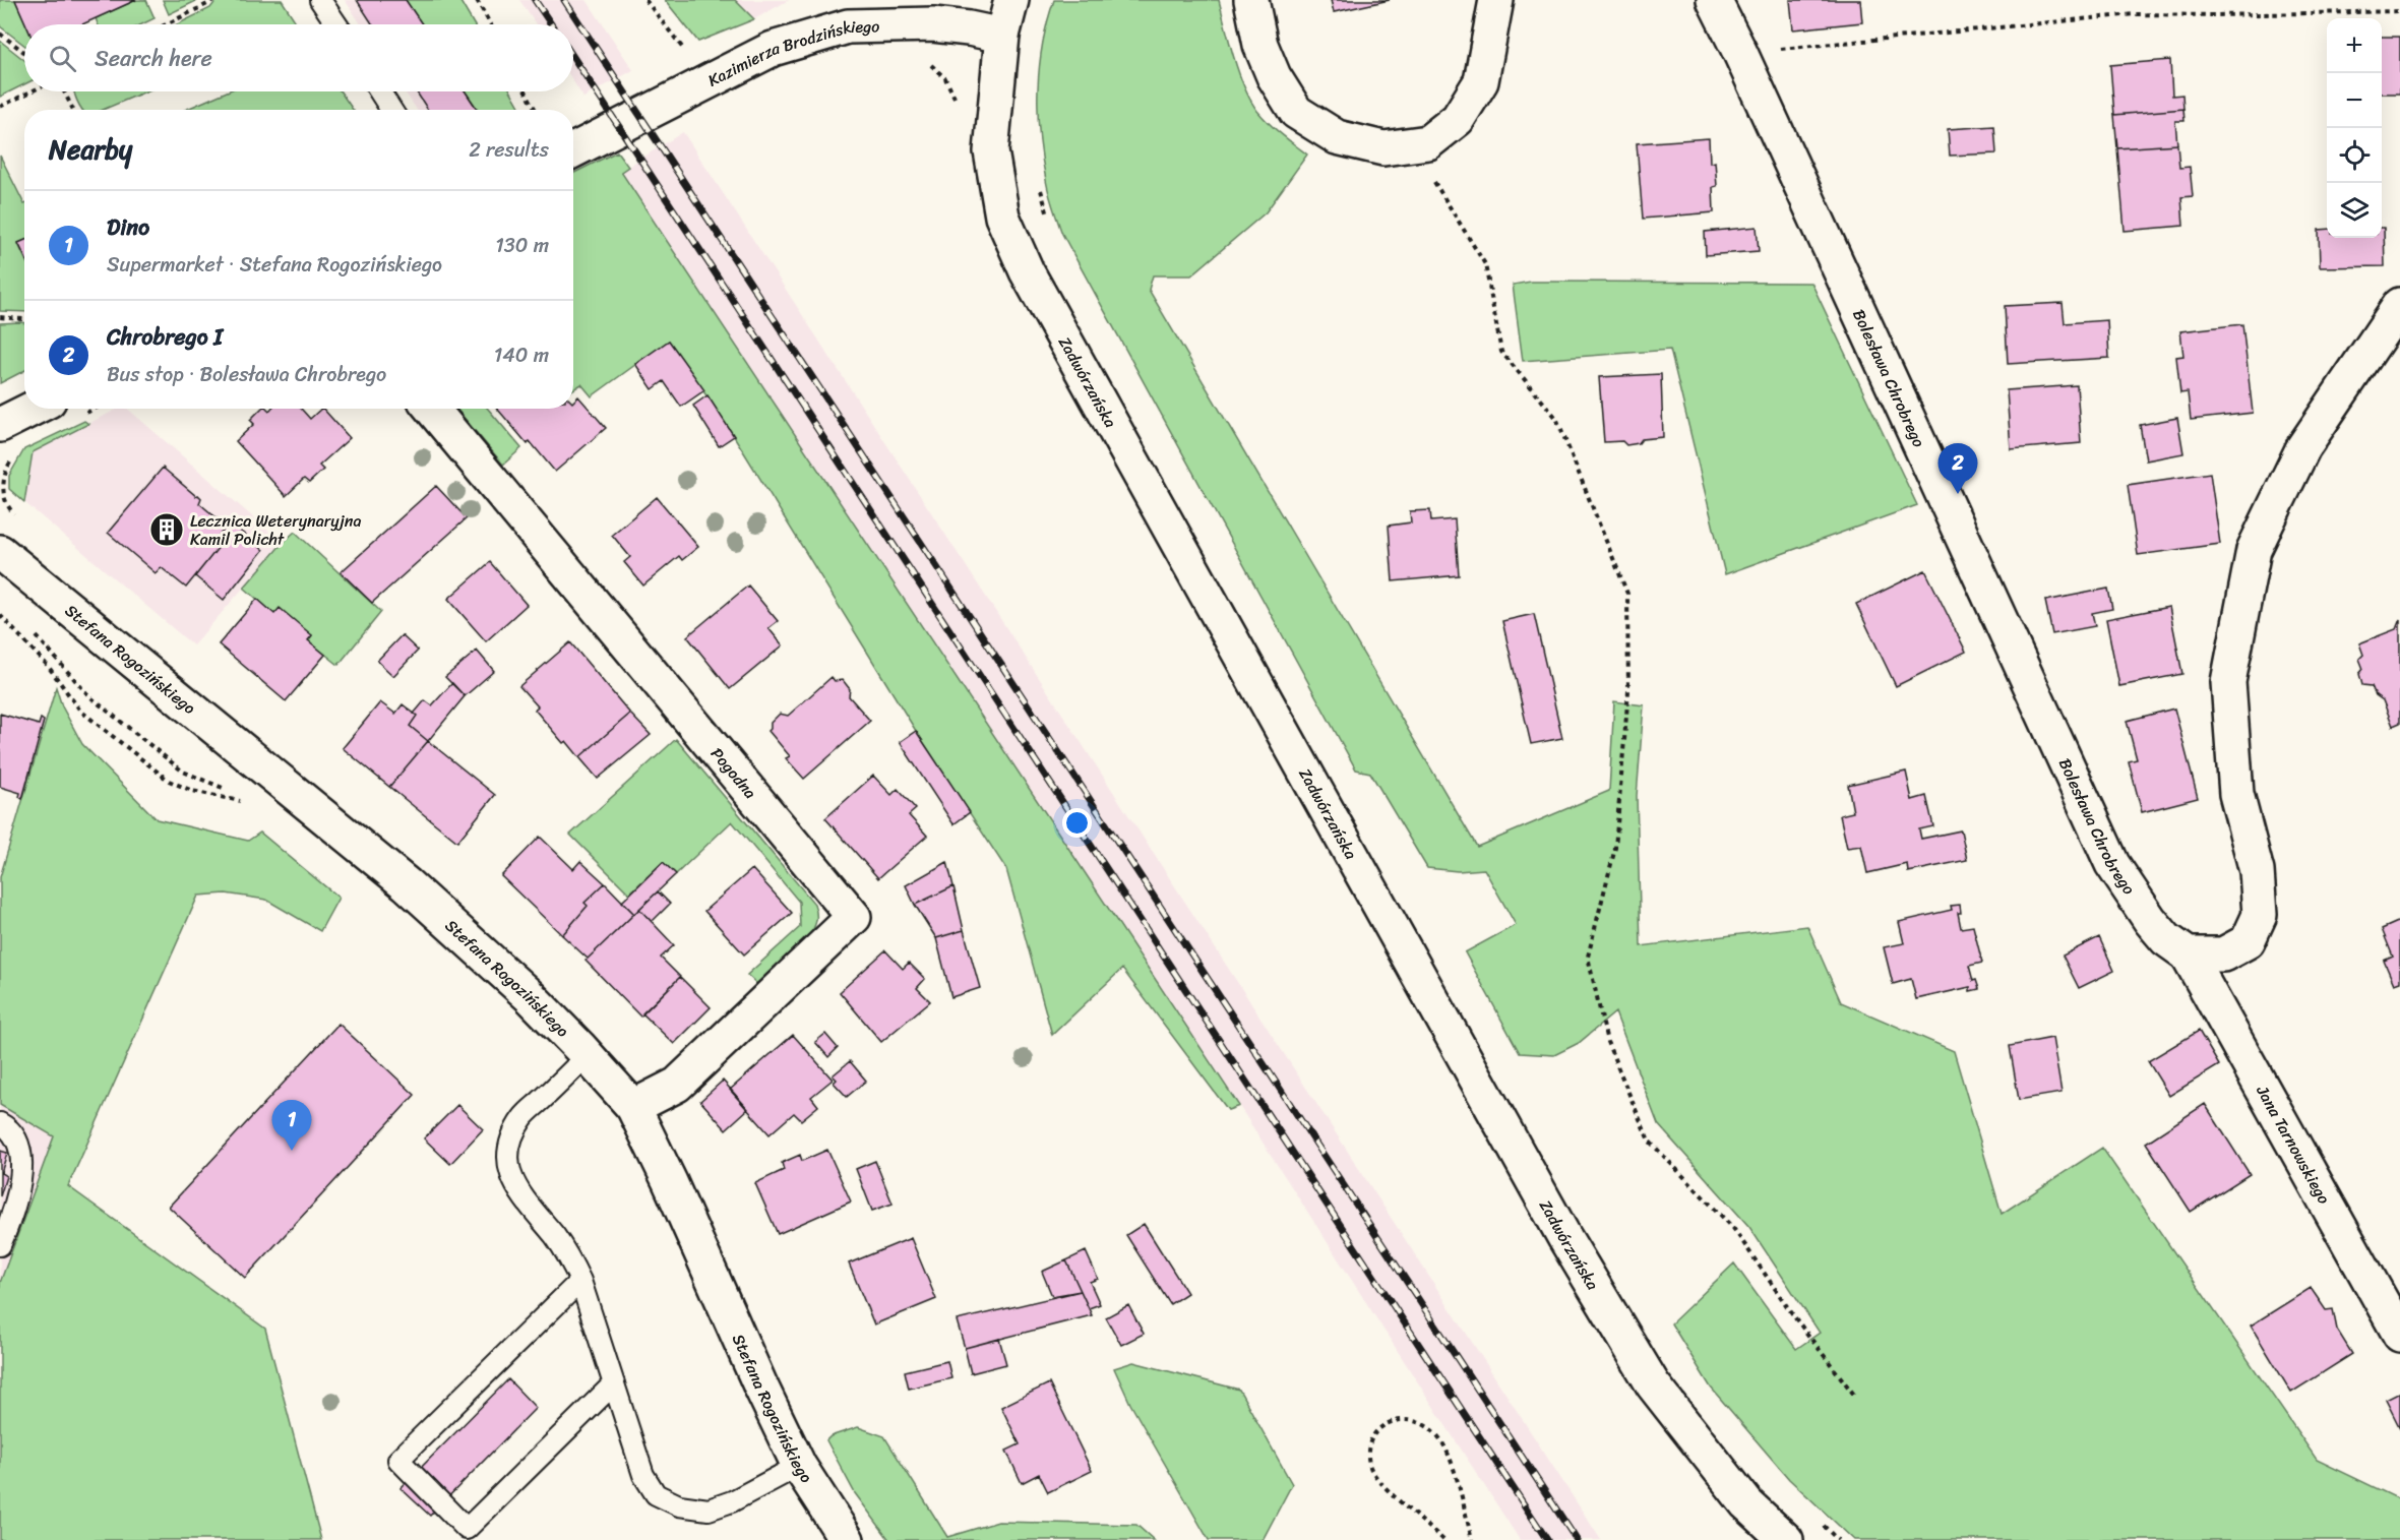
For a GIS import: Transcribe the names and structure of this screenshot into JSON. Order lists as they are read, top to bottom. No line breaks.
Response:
{"streets":{"street":["Kazimierza Brodzińskiego","Bolesława Chrobrego","Zadwórzańska","Stefana Rogozińskiego","Pogodna","Jana Tarnowskiego"]},"crossings":[["Kazimierza Brodzińskiego","Zadwórzańska"],["Bolesława Chrobrego","Jana Tarnowskiego"],["Stefana Rogozińskiego","Pogodna"]],"places":{"building":["Lecznica Weterynaryjna Kamil Policht"]},"page":{"map_buttons":["+","−"],"search":"Search here","heading":["Nearby","2 results"],"list":[{"mark":"1","name":"Dino","note":"Supermarket · Stefana Rogozińskiego","value":"130 m"},{"mark":"2","name":"Chrobrego I","note":"Bus stop · Bolesława Chrobrego","value":"140 m"}],"pins":["2","1"]}}
